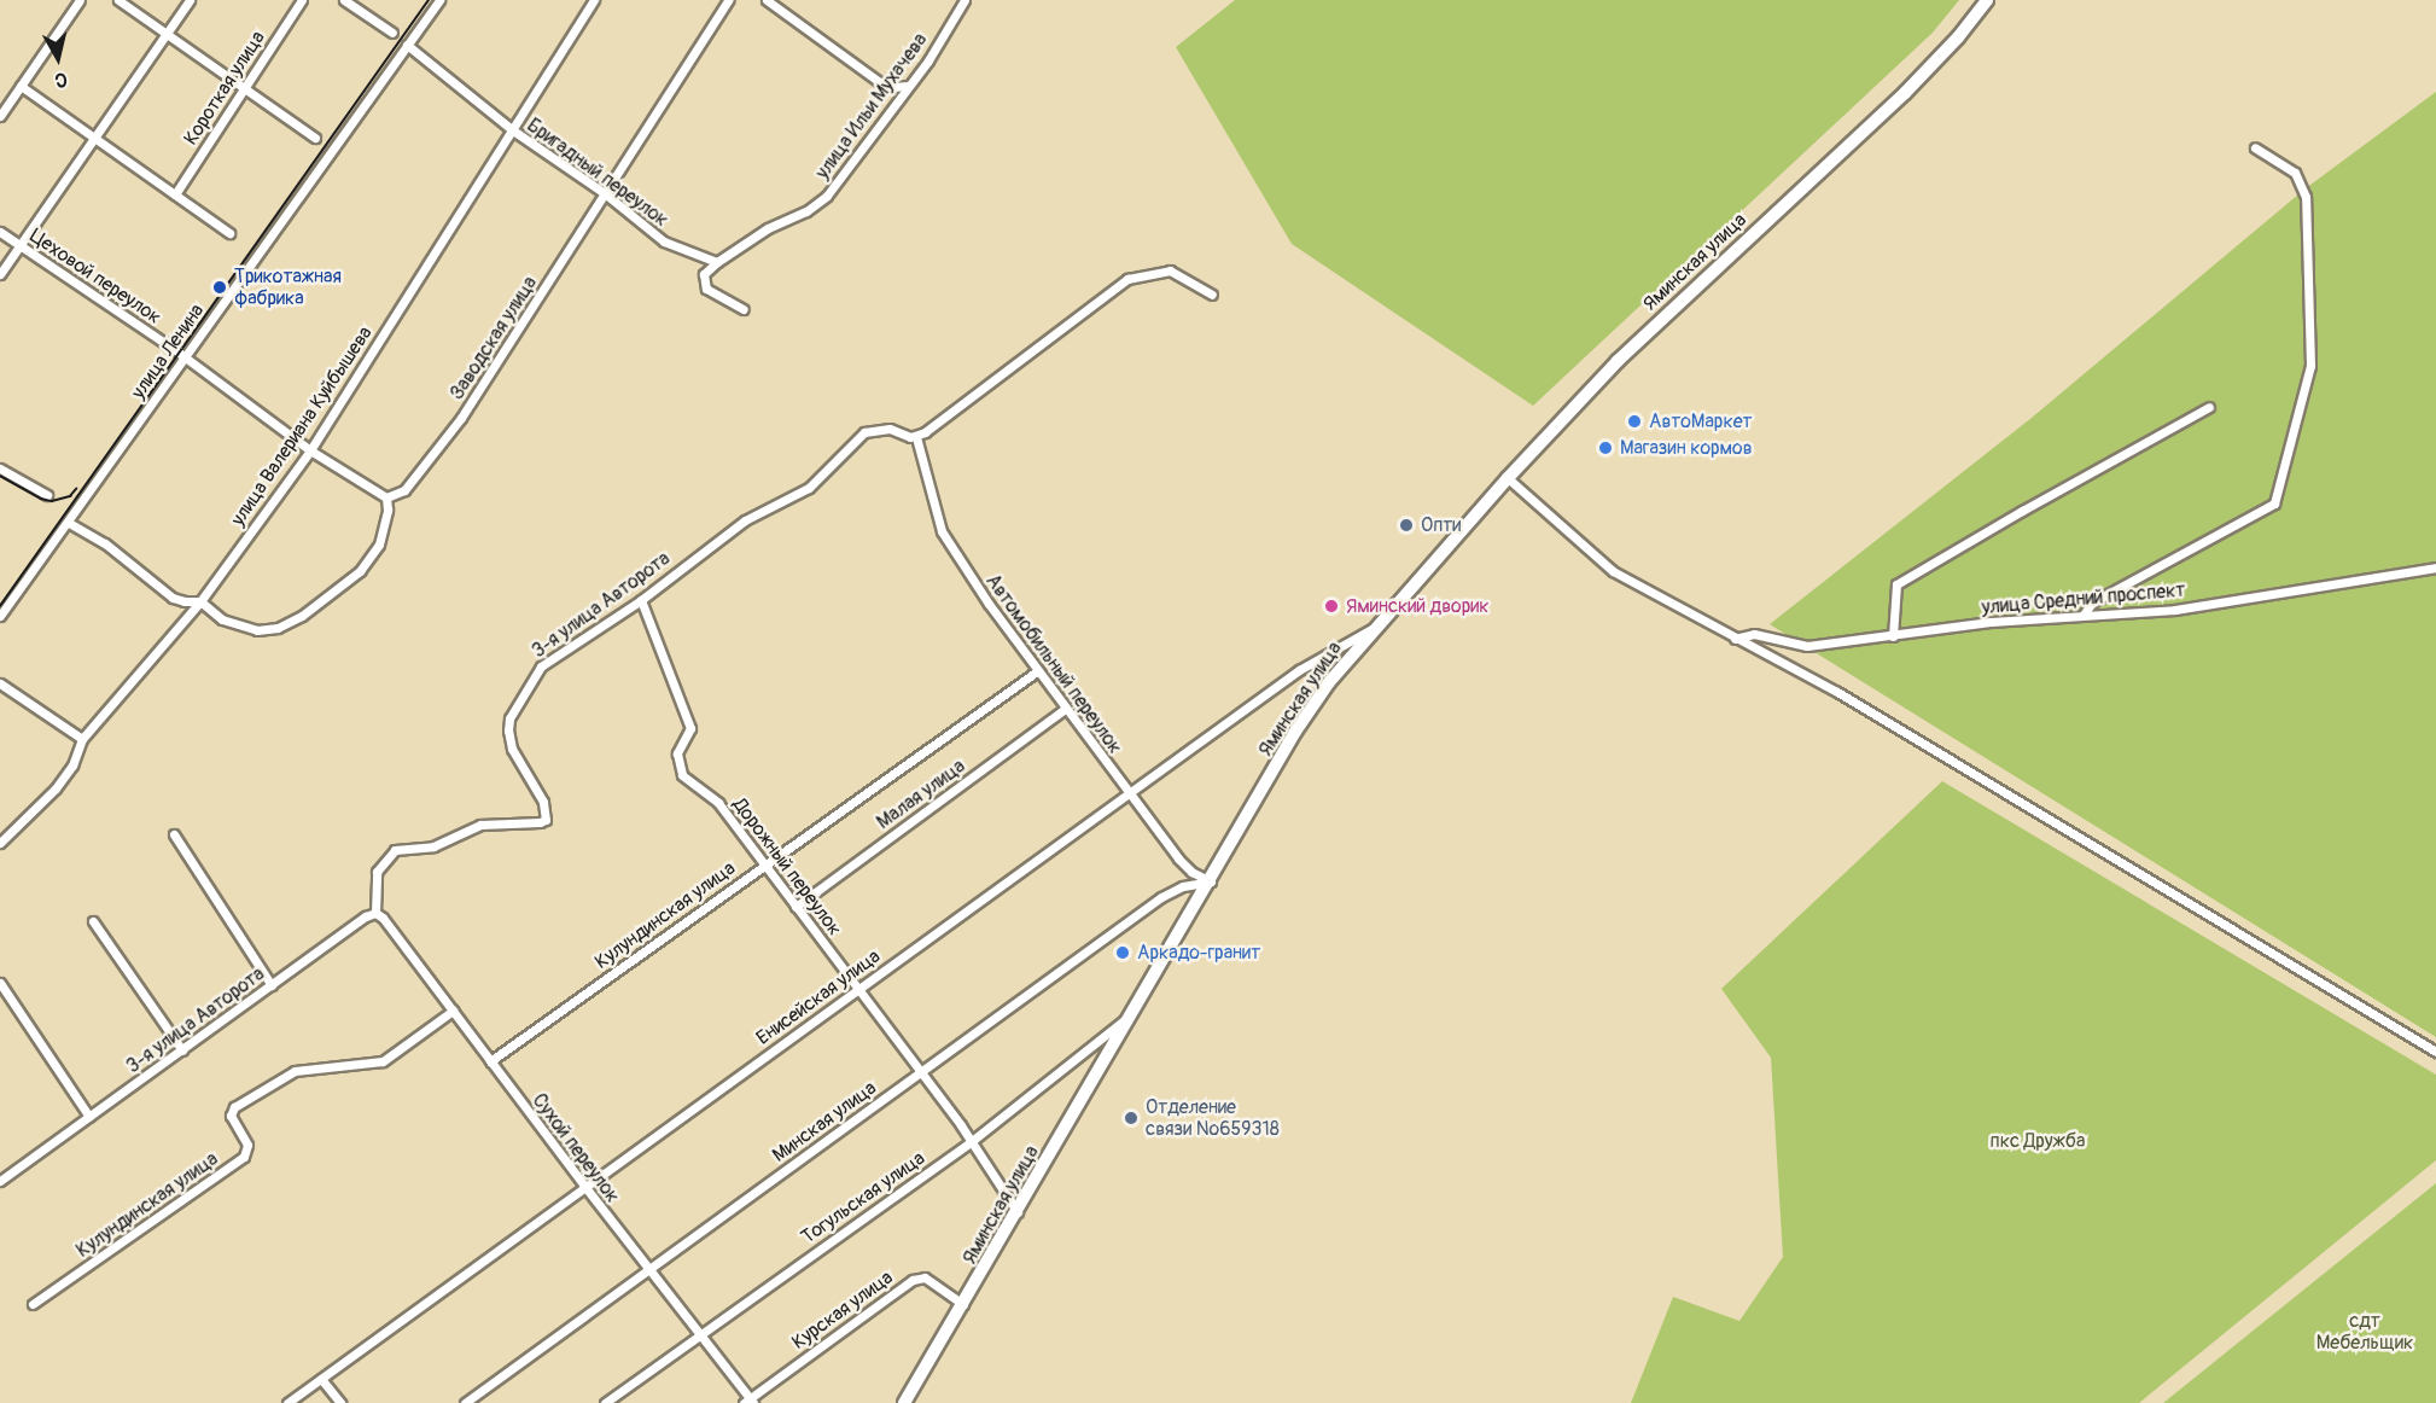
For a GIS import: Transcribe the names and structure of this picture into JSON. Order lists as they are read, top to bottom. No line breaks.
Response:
{"streets":{"main road":["Яминская улица"],"street":["Короткая улица","улица Ильи Мухачева","Бригадный переулок","Цеховой переулок","Заводская улица","улица Ленина","улица Валериана Куйбышева","улица Средний проспект","3-я улица Авторота","Автомобильный переулок","Малая улица","Дорожный переулок","Кулундинская улица","Енисейская улица","Минская улица","Сухой переулок","Тогульская улица","Курская улица"]},"crossings":[["улица Ильи Мухачева","Бригадный переулок"],["Бригадный переулок","Заводская улица"],["Бригадный переулок","улица Ленина"],["Бригадный переулок","улица Валериана Куйбышева"],["Яминская улица","Автомобильный переулок"],["Яминская улица","Дорожный переулок"],["Яминская улица","Енисейская улица"],["Яминская улица","Минская улица"],["Яминская улица","Тогульская улица"],["Яминская улица","Курская улица"],["Цеховой переулок","Заводская улица"],["Цеховой переулок","улица Ленина"],["Цеховой переулок","улица Валериана Куйбышева"],["3-я улица Авторота","Автомобильный переулок"],["3-я улица Авторота","Дорожный переулок"],["3-я улица Авторота","Сухой переулок"],["Автомобильный переулок","Малая улица"],["Автомобильный переулок","Кулундинская улица"],["Автомобильный переулок","Енисейская улица"],["Автомобильный переулок","Минская улица"],["Малая улица","Дорожный переулок"],["Дорожный переулок","Кулундинская улица"],["Дорожный переулок","Енисейская улица"],["Дорожный переулок","Минская улица"],["Дорожный переулок","Тогульская улица"],["Кулундинская улица","Сухой переулок"],["Енисейская улица","Сухой переулок"],["Минская улица","Сухой переулок"],["Сухой переулок","Тогульская улица"],["Сухой переулок","Курская улица"]],"parks":["пкс Дружба","сдт Мебельщик"],"places":["Трикотажная фабрика","АвтоМаркет","Магазин кормов","Опти","Яминский дворик","Аркадо-гранит","Отделение связи №659318"],"north":"bottom"}
